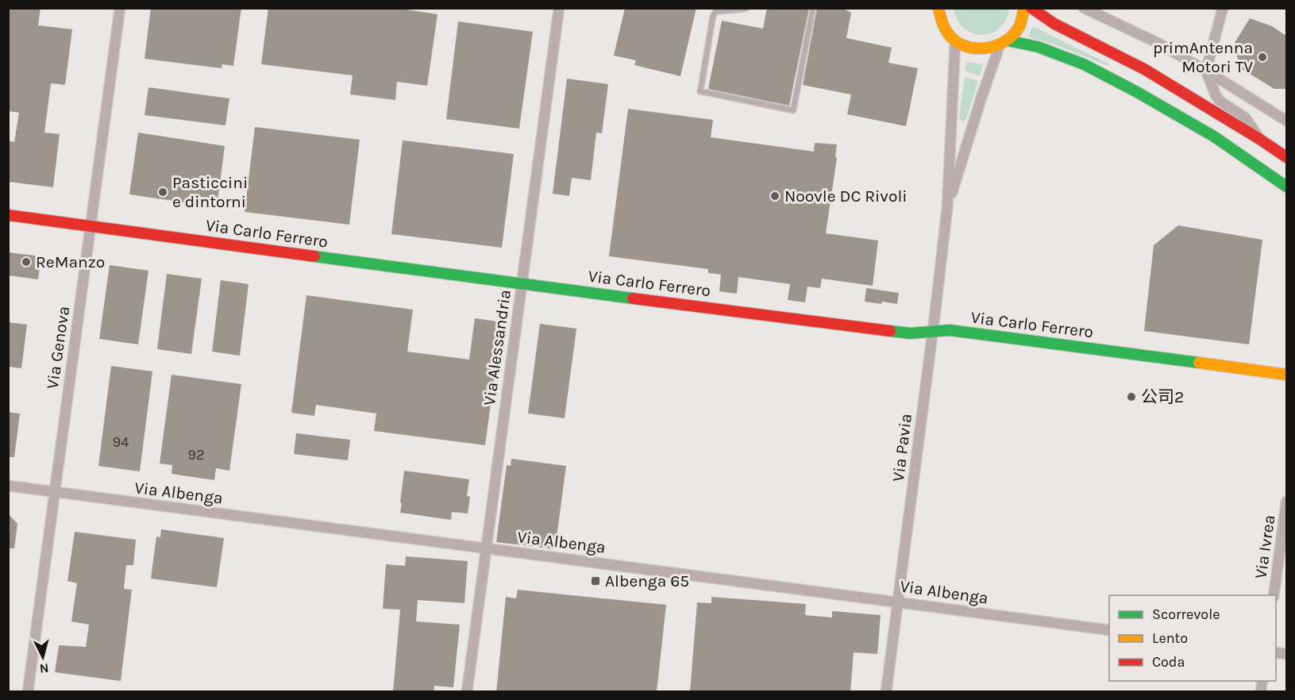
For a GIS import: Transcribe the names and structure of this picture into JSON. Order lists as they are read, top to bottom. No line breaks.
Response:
{"streets":{"street":["Via Carlo Ferrero","Via Genova","Via Alessandria","Via Pavia","Via Albenga","Via Ivrea"]},"crossings":[["Via Carlo Ferrero","Via Genova"],["Via Carlo Ferrero","Via Alessandria"],["Via Carlo Ferrero","Via Pavia"],["Via Genova","Via Albenga"],["Via Alessandria","Via Albenga"],["Via Pavia","Via Albenga"]],"places":{"other":["primAntenna Motori TV","Pasticcini e dintorni","Noovle DC Rivoli","ReManzo","公司2"],"transit":["Albenga 65"]},"house_numbers":["94","92"],"legend":["Scorrevole","Lento","Coda"],"north":"bottom"}
